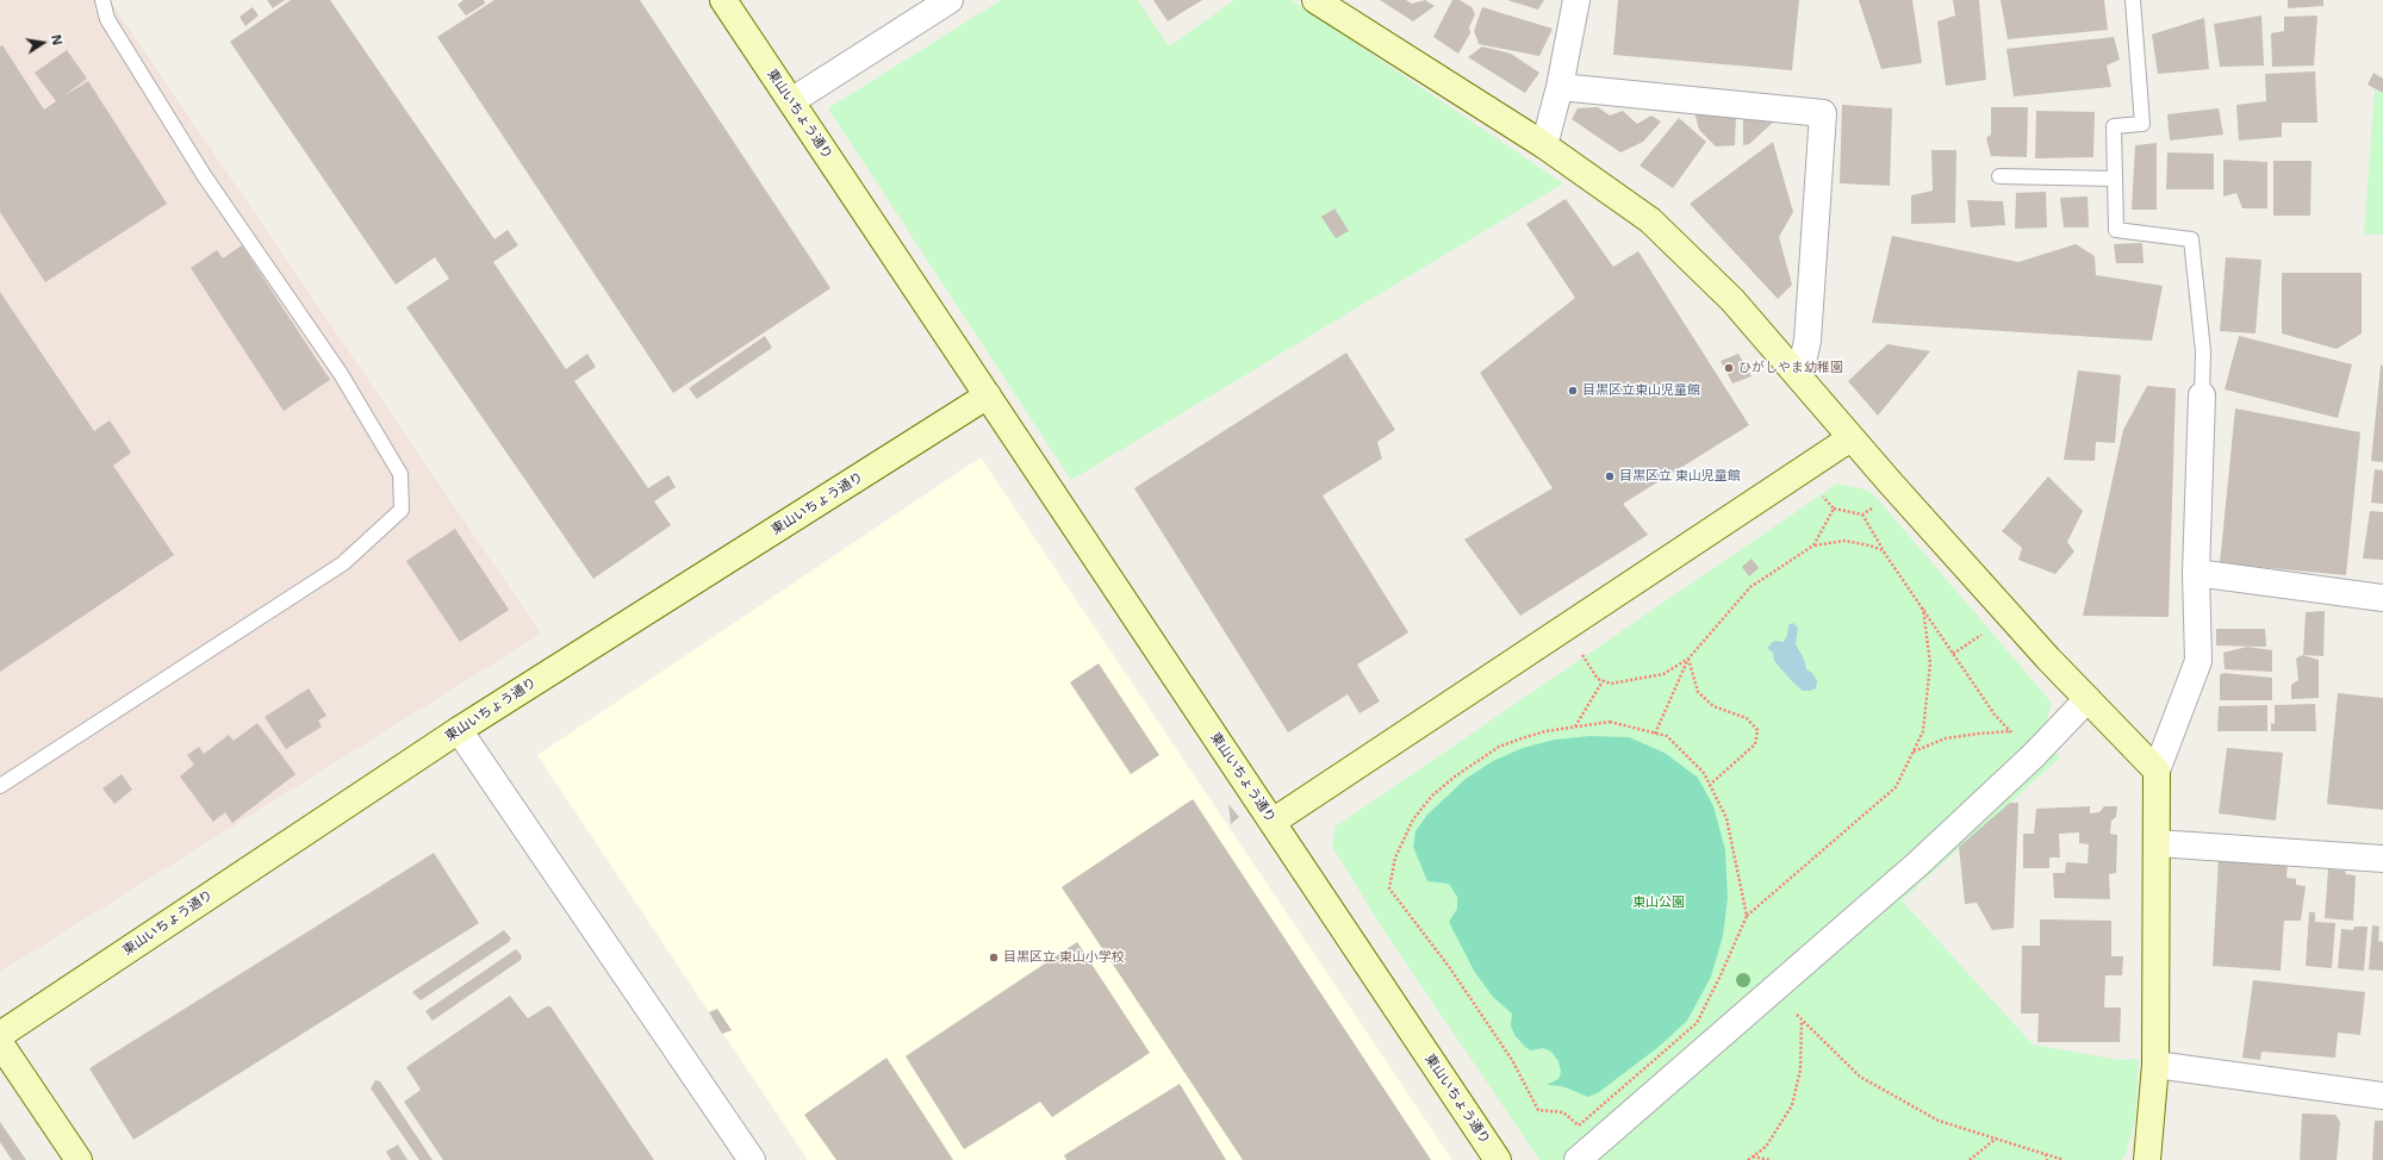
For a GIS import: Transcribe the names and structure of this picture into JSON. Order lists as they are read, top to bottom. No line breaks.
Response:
{"streets":{"street":["東山いちょう通り"]},"parks":["東山公園"],"places":["ひがしやま幼稚園","目黒区立東山児童館","目黒区立 東山児童館","目黒区立 東山小学校"],"north":"right"}
